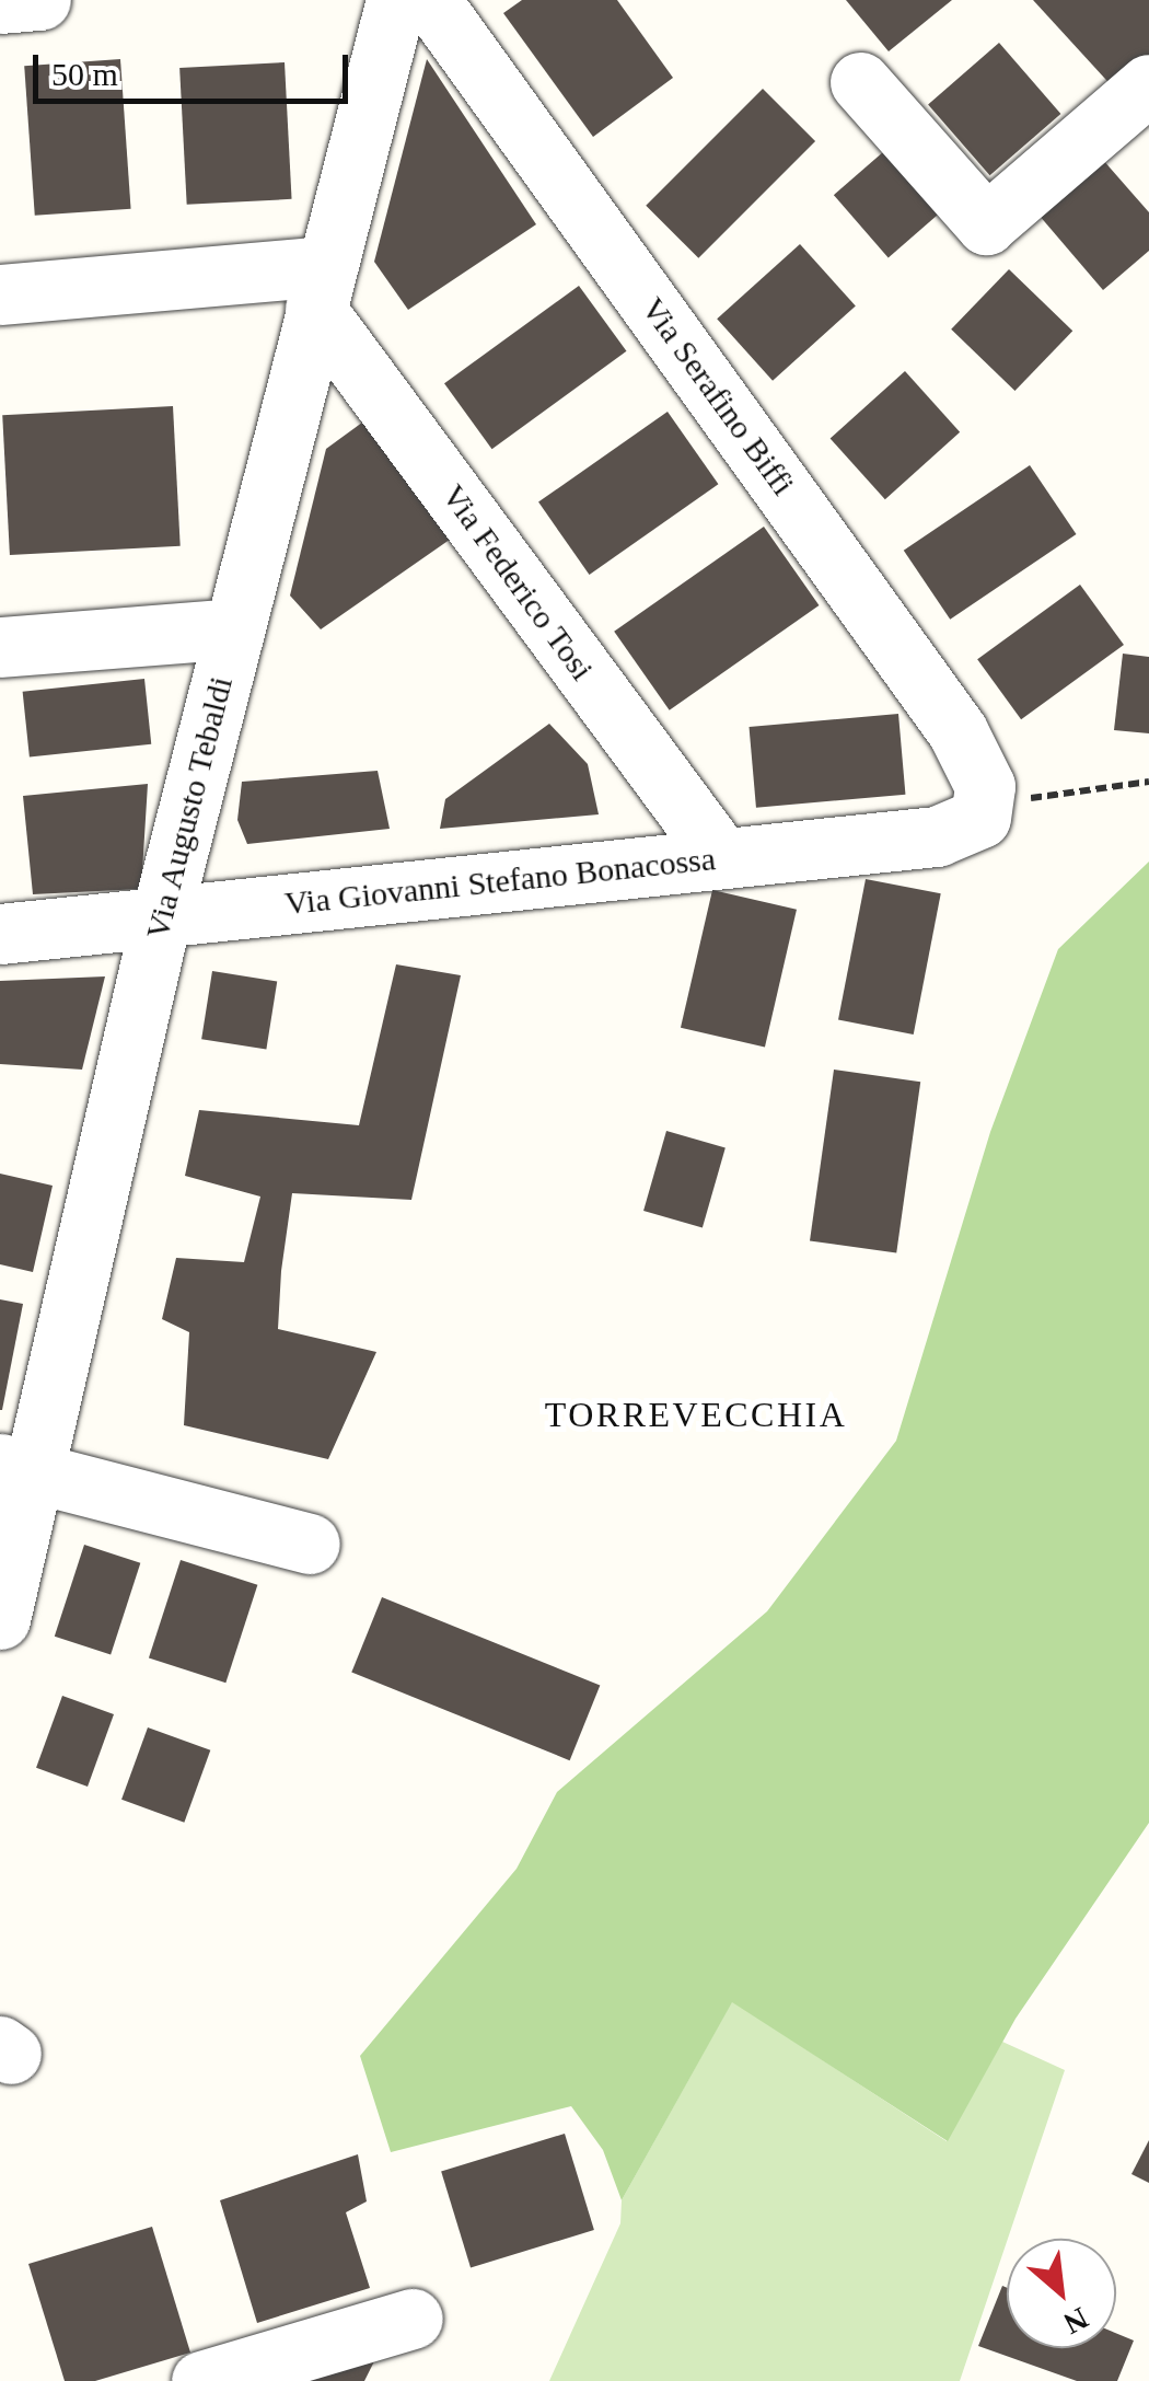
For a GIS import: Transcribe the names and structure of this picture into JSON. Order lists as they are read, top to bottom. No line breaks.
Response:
{"streets":{"street":["Via Serafino Biffi","Via Federico Tosi","Via Augusto Tebaldi","Via Giovanni Stefano Bonacossa"]},"crossings":[["Via Serafino Biffi","Via Giovanni Stefano Bonacossa"],["Via Federico Tosi","Via Augusto Tebaldi"],["Via Federico Tosi","Via Giovanni Stefano Bonacossa"],["Via Augusto Tebaldi","Via Giovanni Stefano Bonacossa"]],"districts":["TORREVECCHIA"],"scale_bar":"50 m","north":"bottom right"}
